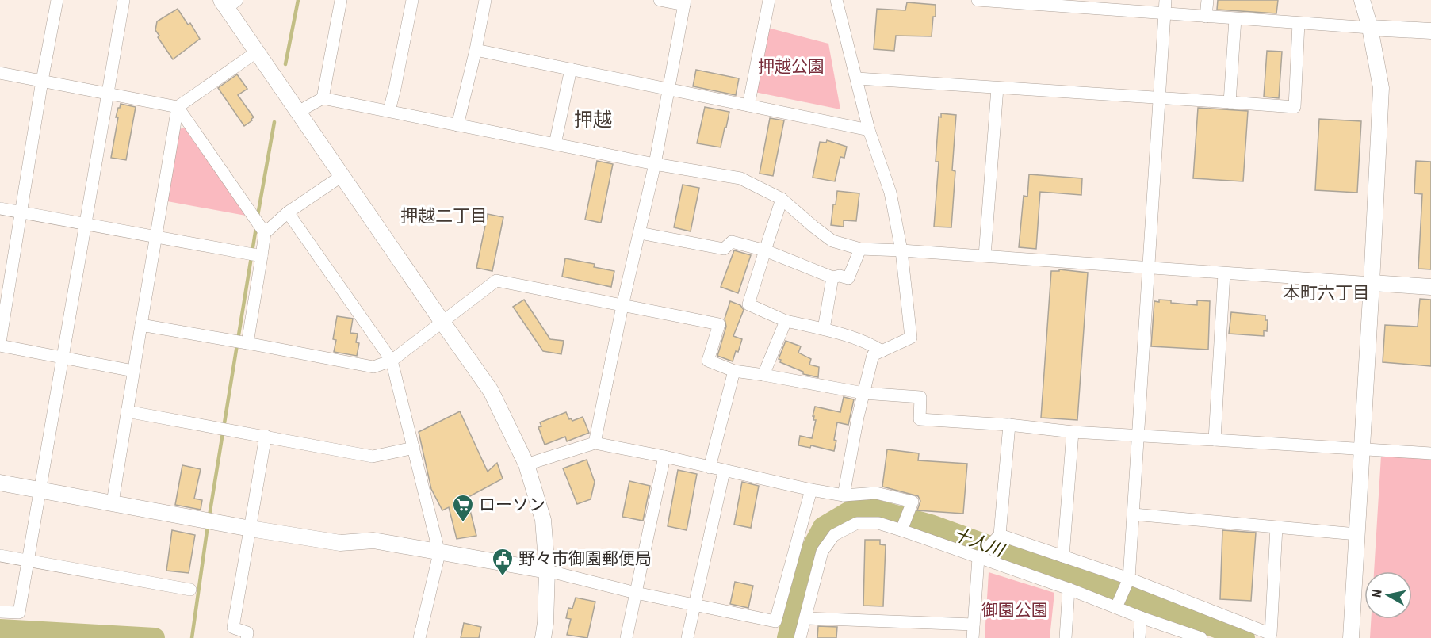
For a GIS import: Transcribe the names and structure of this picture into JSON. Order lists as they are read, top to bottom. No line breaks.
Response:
{"districts":["押越","押越二丁目","本町六丁目"],"water":["十人川"],"parks":["押越公園","御園公園"],"places":{"supermarket":["ローソン"],"public building":["野々市御園郵便局"]},"north":"left"}
